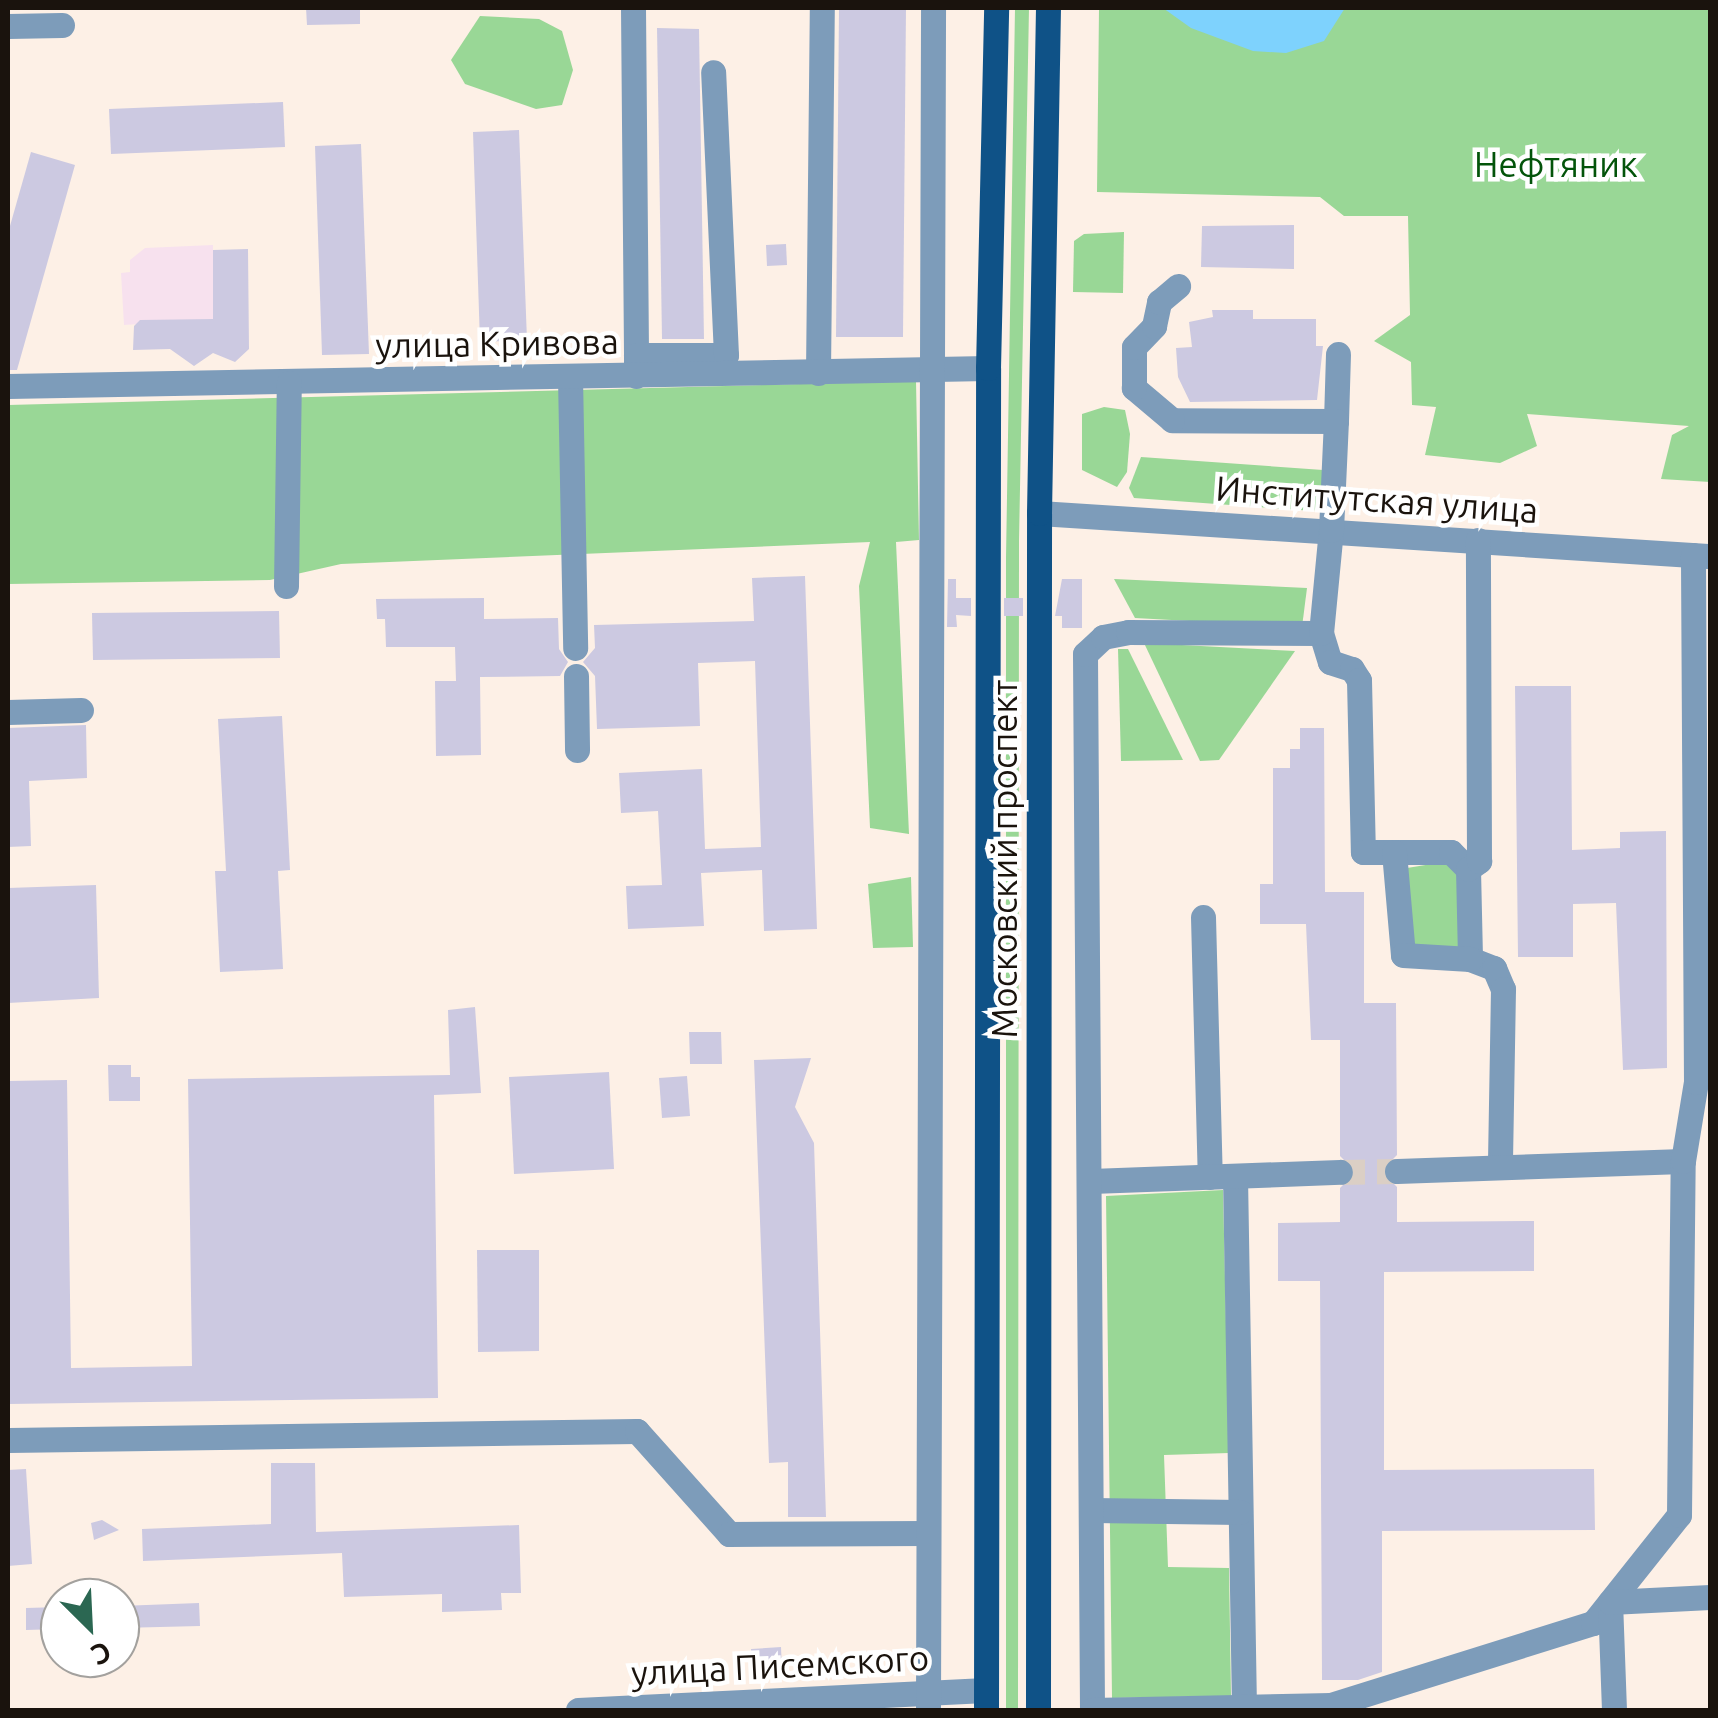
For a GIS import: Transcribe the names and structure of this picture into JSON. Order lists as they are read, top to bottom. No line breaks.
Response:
{"streets":{"main road":["Московский проспект"],"street":["улица Кривова","Институтская улица","улица Писемского"]},"crossings":[["улица Кривова","Московский проспект"],["Институтская улица","Московский проспект"],["Московский проспект","улица Писемского"]],"parks":["Нефтяник"],"north":"bottom right"}
